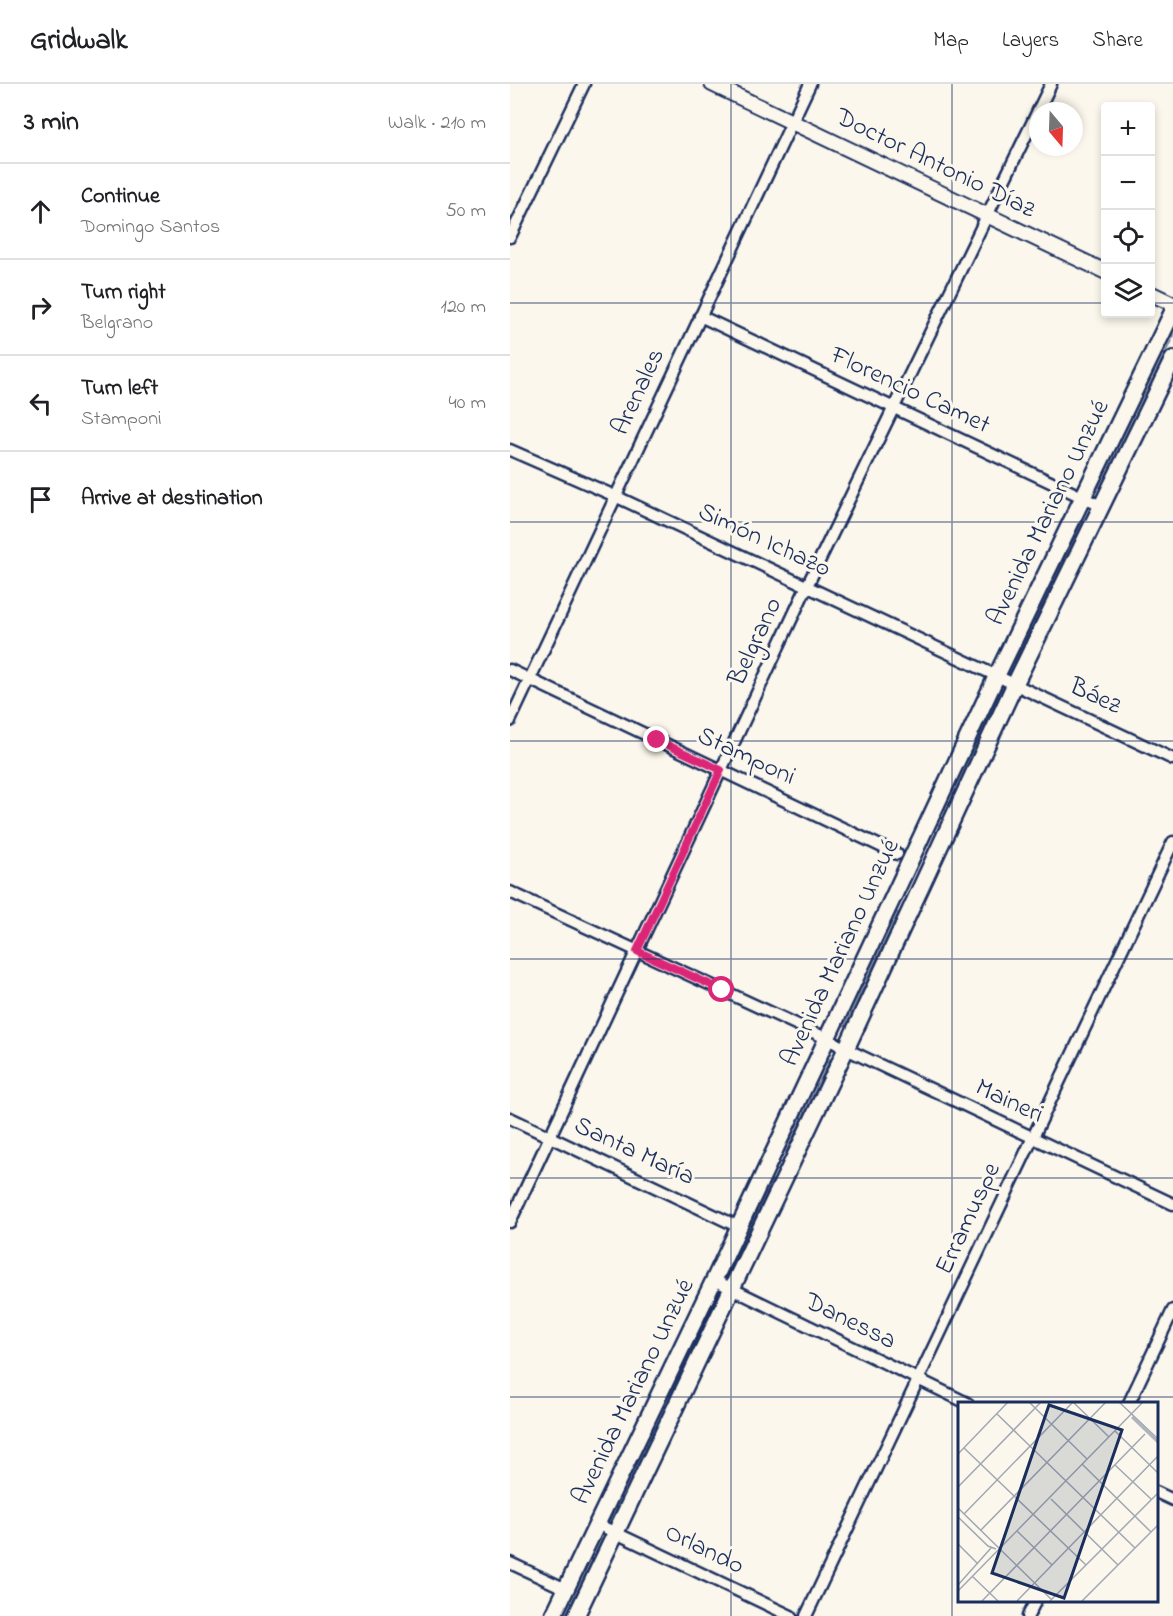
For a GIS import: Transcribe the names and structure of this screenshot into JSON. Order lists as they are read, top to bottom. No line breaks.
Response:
{"streets":{"main road":["Avenida Mariano Unzué"],"street":["Doctor Antonio Díaz","Florencio Camet","Arenales","Simón Ichazo","Belgrano","Báez","Stamponi","Maineri","Santa María","Erramuspe","Danessa","Orlando"]},"crossings":[["Doctor Antonio Díaz","Arenales"],["Doctor Antonio Díaz","Belgrano"],["Florencio Camet","Arenales"],["Florencio Camet","Avenida Mariano Unzué"],["Florencio Camet","Belgrano"],["Arenales","Simón Ichazo"],["Arenales","Stamponi"],["Avenida Mariano Unzué","Simón Ichazo"],["Avenida Mariano Unzué","Báez"],["Avenida Mariano Unzué","Maineri"],["Avenida Mariano Unzué","Santa María"],["Avenida Mariano Unzué","Danessa"],["Avenida Mariano Unzué","Orlando"],["Simón Ichazo","Belgrano"],["Simón Ichazo","Báez"],["Belgrano","Stamponi"],["Belgrano","Maineri"],["Belgrano","Santa María"],["Maineri","Erramuspe"],["Erramuspe","Danessa"]],"north":"bottom","page":{"header":"Gridwalk","nav":["Map","Layers","Share"],"heading":["3 min","Walk · 210 m"],"map_buttons":["+","−"],"list":[["Continue","Domingo Santos","50 m"],["Turn right","Belgrano","120 m"],["Turn left","Stamponi","40 m"],"Arrive at destination"]}}
